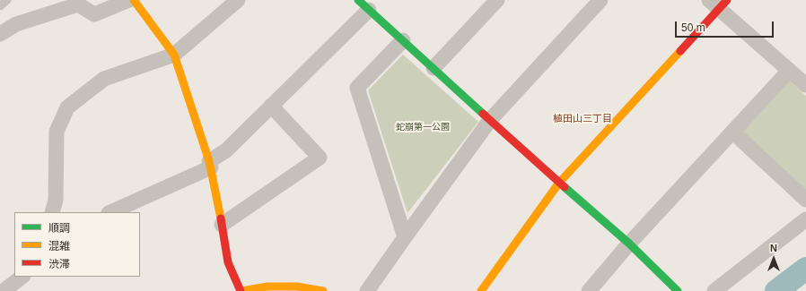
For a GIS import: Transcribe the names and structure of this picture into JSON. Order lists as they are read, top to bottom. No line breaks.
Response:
{"districts":["植田山三丁目"],"parks":["蛇崩第一公園"],"legend":["順調","混雑","渋滞"],"scale_bar":"50 m","north":"top"}
